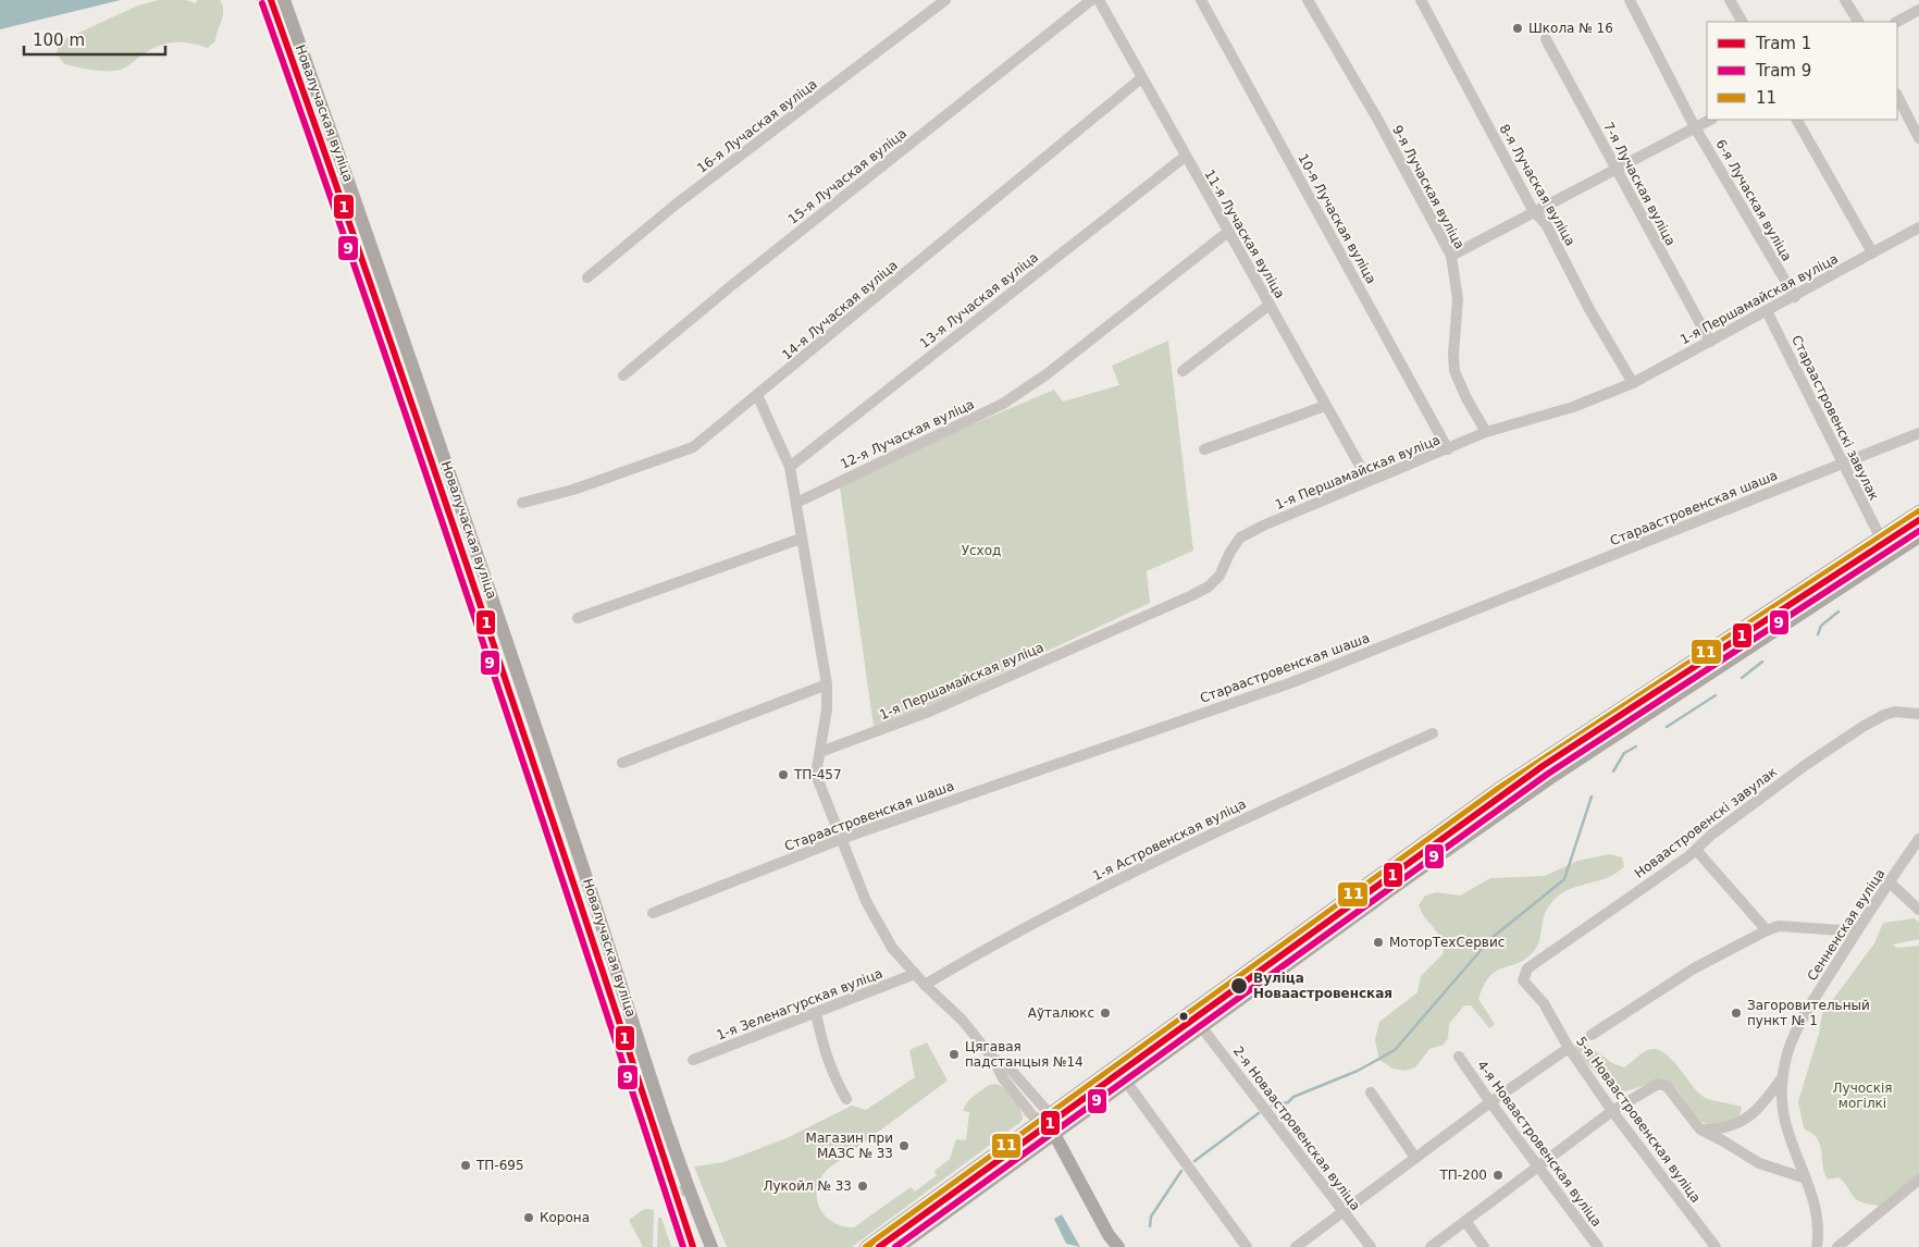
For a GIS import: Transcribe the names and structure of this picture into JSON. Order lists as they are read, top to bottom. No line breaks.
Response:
{"streets":{"main road":["Новалучаская вуліца"],"street":["16-я Лучаская вуліца","15-я Лучаская вуліца","7-я Лучаская вуліца","8-я Лучаская вуліца","9-я Лучаская вуліца","6-я Лучаская вуліца","10-я Лучаская вуліца","11-я Лучаская вуліца","1-я Першамайская вуліца","13-я Лучаская вуліца","14-я Лучаская вуліца","Стараастровенскі завулак","12-я Лучаская вуліца","Стараастровенская шаша","Новаастровенскі завулак","1-я Астровенская вуліца","Сенненская вуліца","1-я Зеленагурская вуліца","5-я Новаастровенская вуліца","2-я Новаастровенская вуліца","4-я Новаастровенская вуліца"]},"crossings":[["7-я Лучаская вуліца","1-я Першамайская вуліца"],["8-я Лучаская вуліца","1-я Першамайская вуліца"],["9-я Лучаская вуліца","1-я Першамайская вуліца"],["6-я Лучаская вуліца","1-я Першамайская вуліца"],["10-я Лучаская вуліца","1-я Першамайская вуліца"],["11-я Лучаская вуліца","1-я Першамайская вуліца"],["11-я Лучаская вуліца","13-я Лучаская вуліца"],["11-я Лучаская вуліца","14-я Лучаская вуліца"],["11-я Лучаская вуліца","12-я Лучаская вуліца"],["1-я Першамайская вуліца","Стараастровенскі завулак"],["Стараастровенскі завулак","Стараастровенская шаша"],["Новаастровенскі завулак","5-я Новаастровенская вуліца"]],"parks":["Усход","Лучоскія могілкі"],"places":["Школа № 16","ТП-457","МоторТехСервис","Вуліца Новаастровенская","Аўталюкс","Загоровительный пункт № 1","Цягавая падстанцыя №14","Магазин при МАЗС № 33","ТП-695","ТП-200","Лукойл № 33","Корона"],"lines":["tram line 1","tram line 9","transit line 11"],"legend":["Tram 1","Tram 9","11"],"scale_bar":"100 m"}
